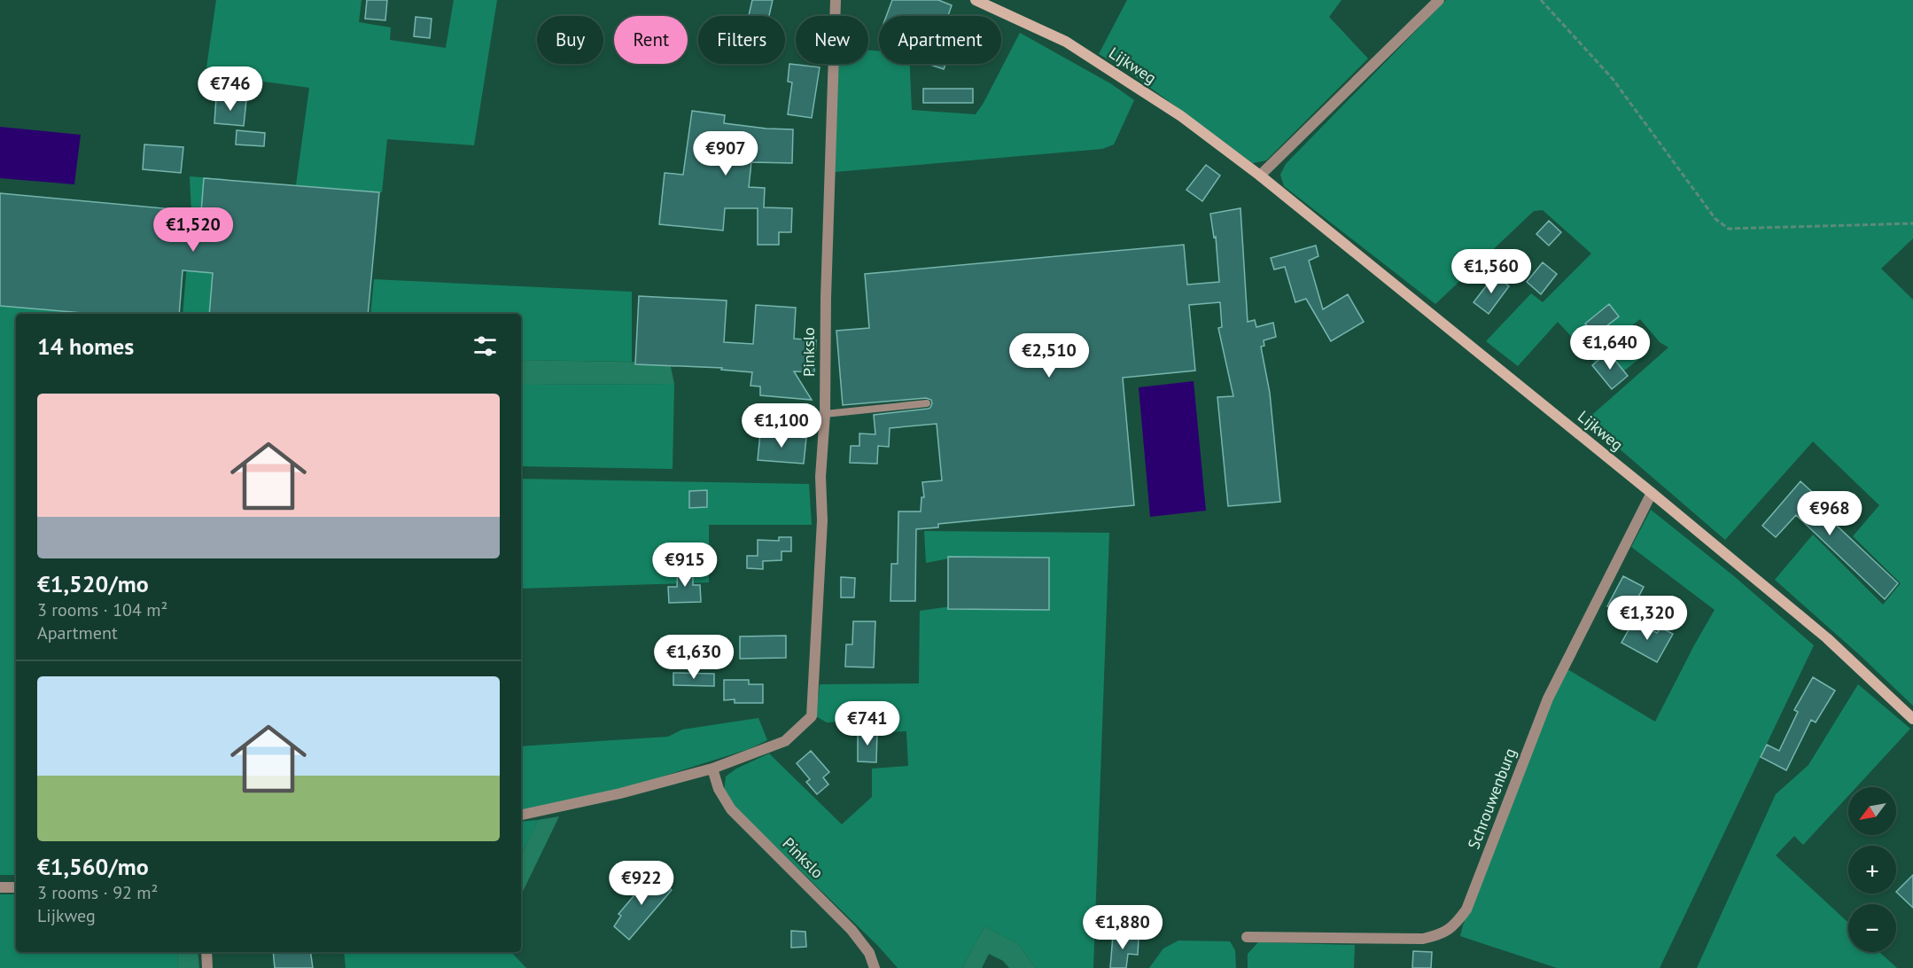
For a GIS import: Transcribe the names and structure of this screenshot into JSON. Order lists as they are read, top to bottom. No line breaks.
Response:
{"streets":{"street":["Lijkweg","Pinkslo","Schrouwenburg"]},"crossings":[["Lijkweg","Schrouwenburg"]],"north":"bottom left","page":{"chip":["Buy","Rent","Filters","New","Apartment"],"price":["€746","€907","€1,520","€1,560","€1,640","€2,510","€1,100","€968","€915","€1,320","€1,630","€741","€922","€1,880"],"heading":"14 homes","list":[{"name":"€1,520/mo","note":"3 rooms · 104 m² · Apartment"},{"name":"€1,560/mo","note":"3 rooms · 92 m² · Lijkweg"}],"map_buttons":["+","−"]}}
